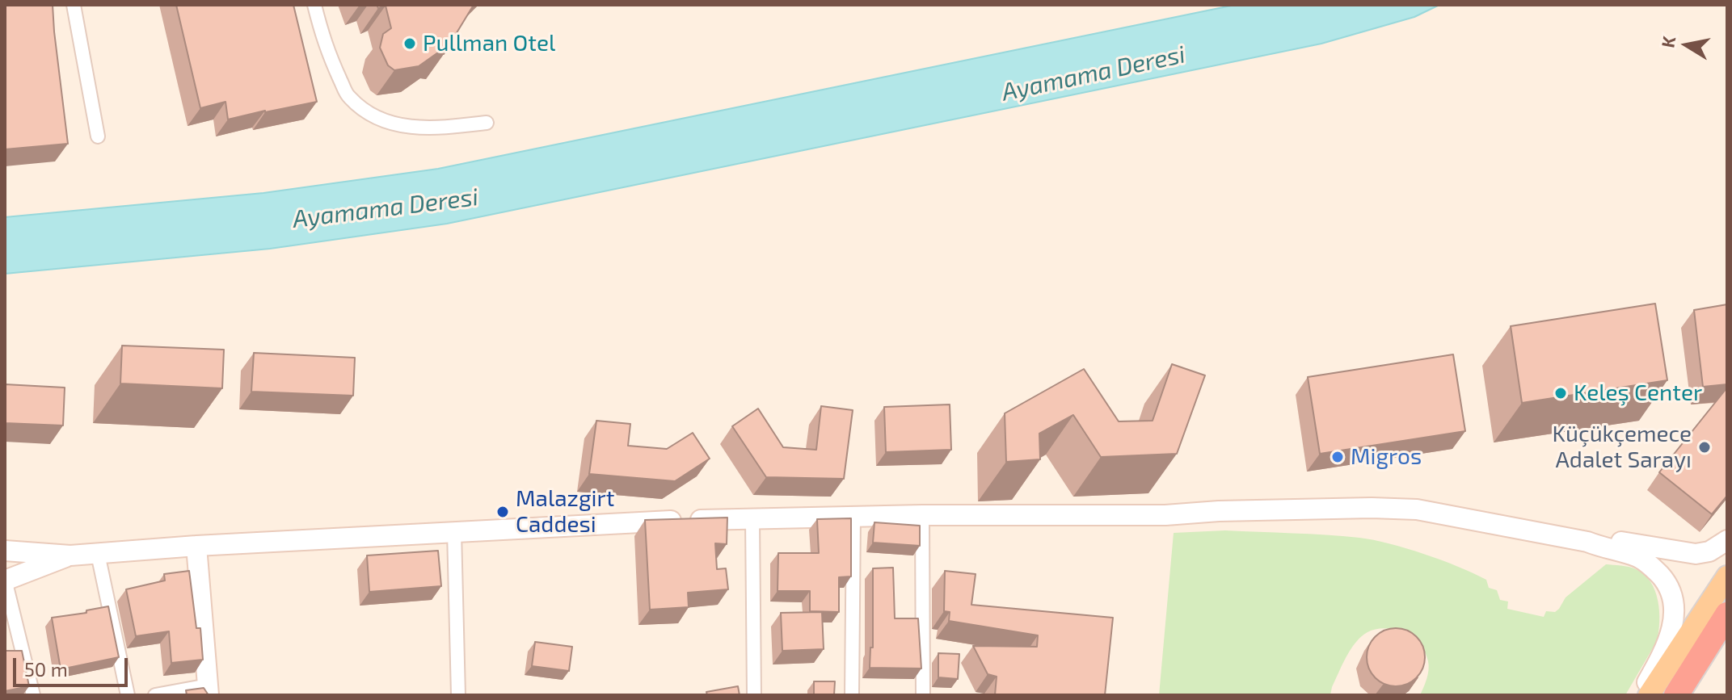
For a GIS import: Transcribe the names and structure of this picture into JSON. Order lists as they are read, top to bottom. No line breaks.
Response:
{"water":["Ayamama Deresi"],"places":["Pullman Otel","Keleş Center","Küçükçemece Adalet Sarayı","Migros","Malazgirt Caddesi"],"scale_bar":"50 m","north":"left"}
